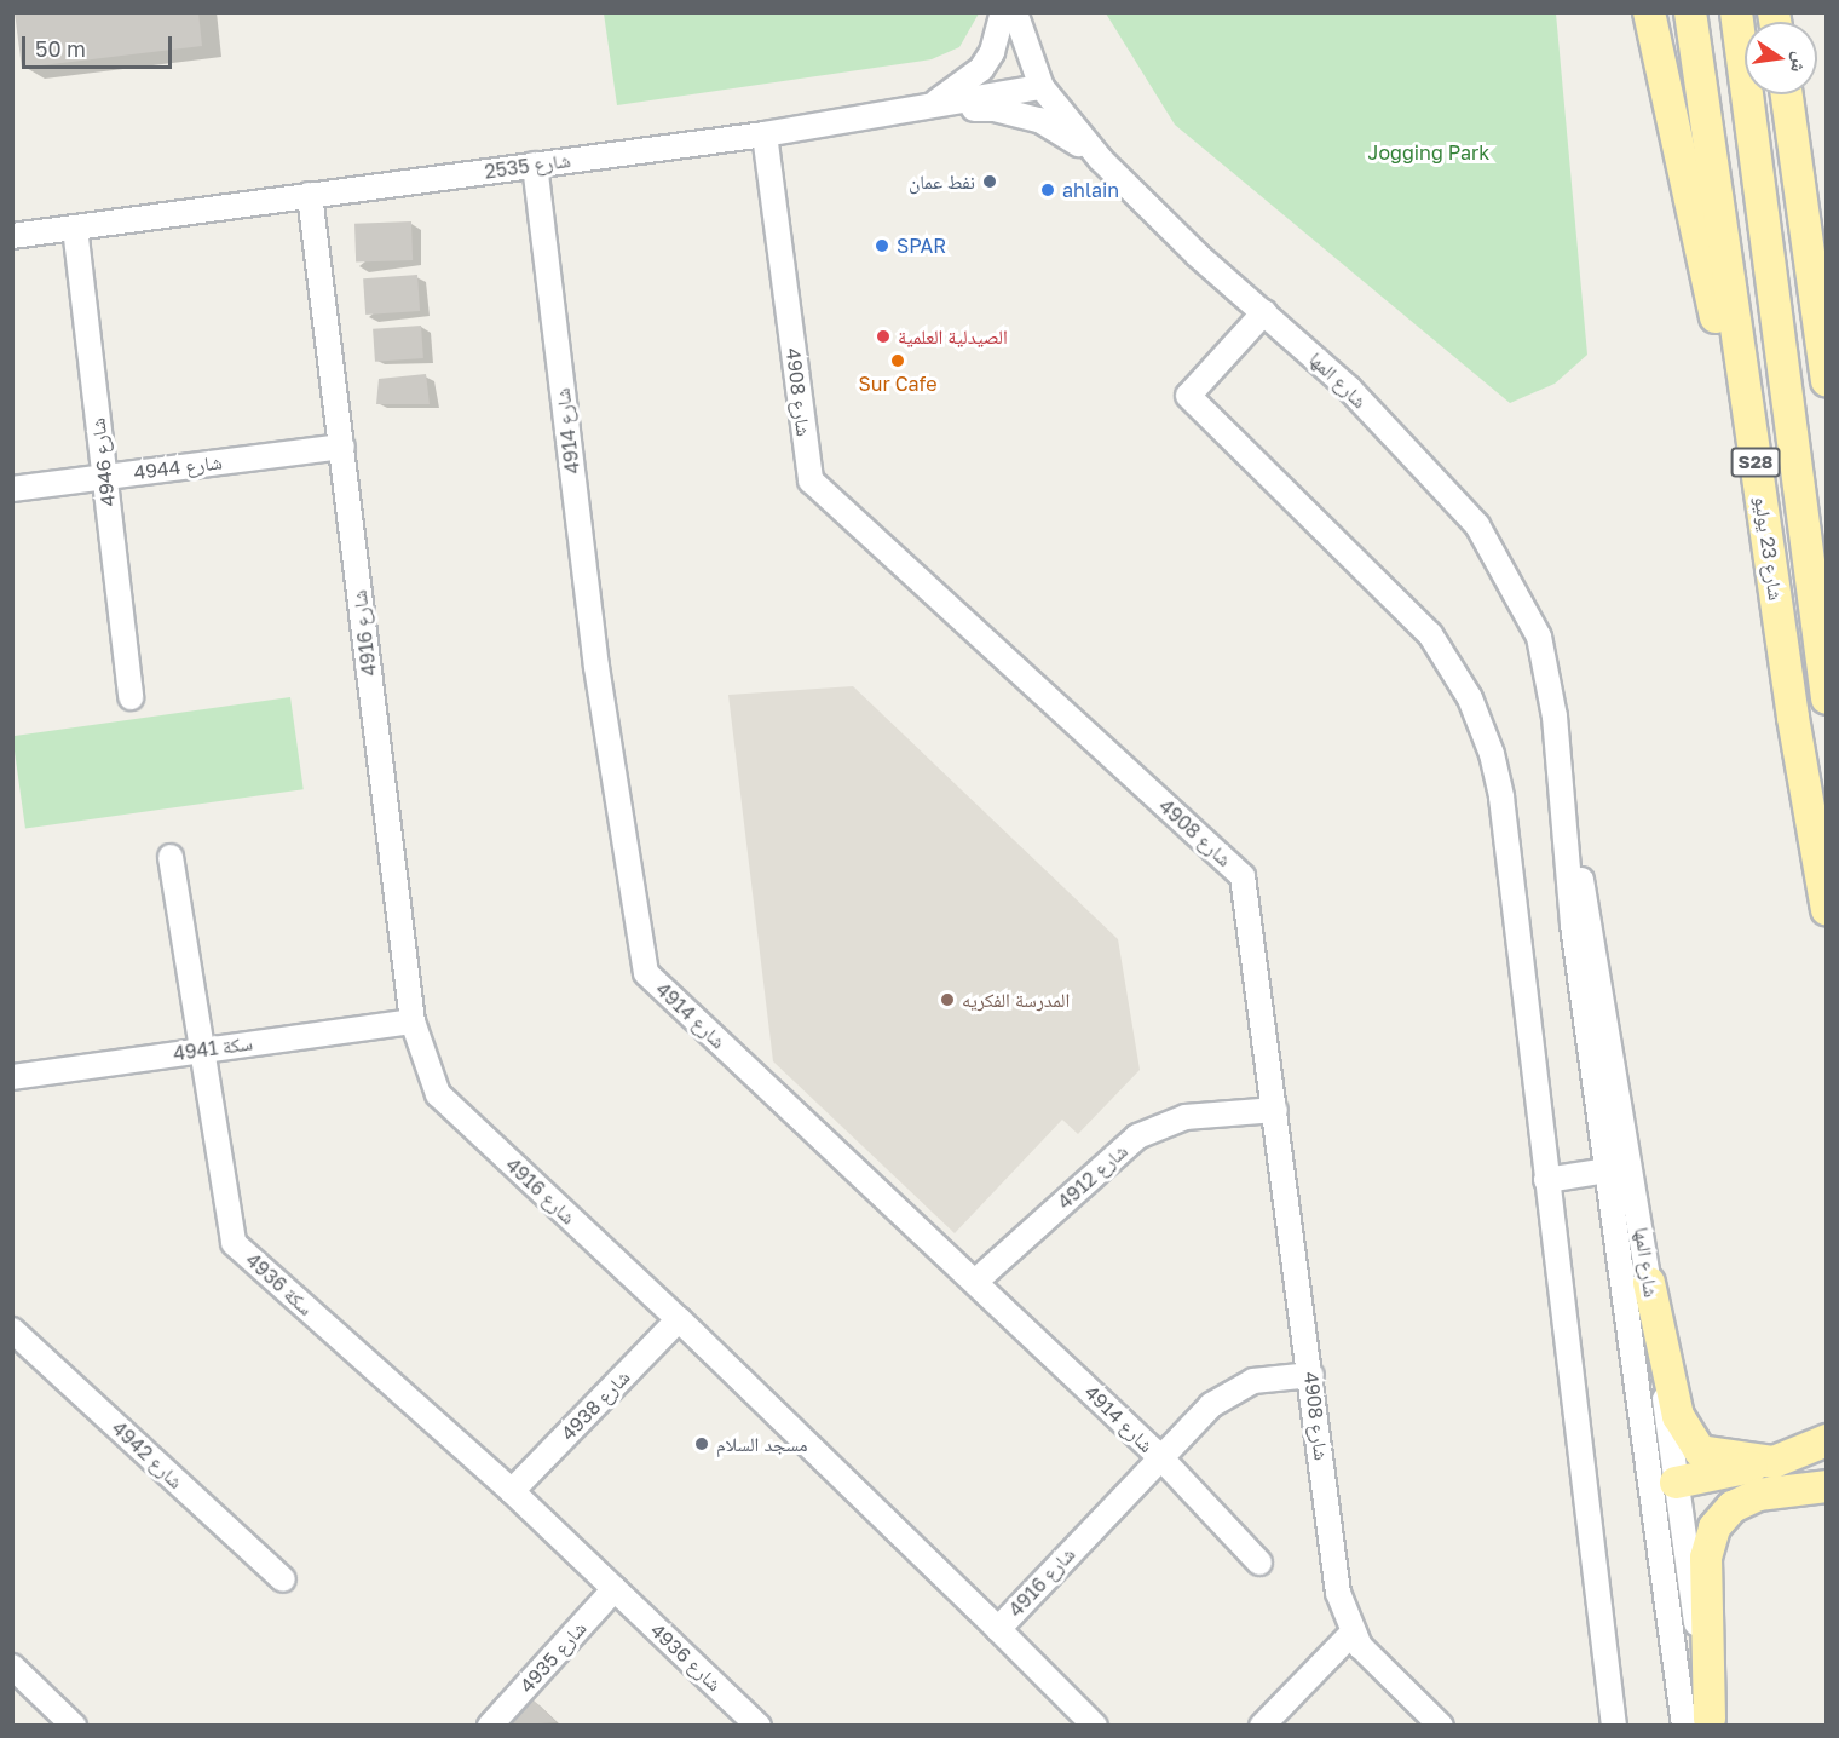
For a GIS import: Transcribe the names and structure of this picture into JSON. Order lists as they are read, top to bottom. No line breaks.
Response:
{"streets":{"main road":["S28","شارع 23 يوليو"],"street":["2535 شارع","شارع المها","4908 شارع","4914 شارع","4946 شارع","4944 شارع","4916 شارع","سكة 4941","4912 شارع","سكة 4936","شارع 4938","4942 شارع","4935 شارع","4936 شارع"]},"crossings":[["2535 شارع","شارع المها"],["2535 شارع","4908 شارع"],["2535 شارع","4914 شارع"],["2535 شارع","4946 شارع"],["2535 شارع","4916 شارع"],["4908 شارع","4916 شارع"],["4908 شارع","4912 شارع"],["4914 شارع","4916 شارع"],["4914 شارع","4912 شارع"],["4946 شارع","4944 شارع"],["4944 شارع","4916 شارع"],["4916 شارع","سكة 4941"],["4916 شارع","شارع 4938"],["سكة 4941","سكة 4936"],["سكة 4936","شارع 4938"],["سكة 4936","4935 شارع"],["سكة 4936","4936 شارع"],["4935 شارع","4936 شارع"]],"parks":["Jogging Park"],"places":["نفط عمان","ahlain","SPAR","الصيدلية العلمية","Sur Cafe","المدرسة الفكريه","مسجد السلام"],"scale_bar":"50 m","north":"right"}
